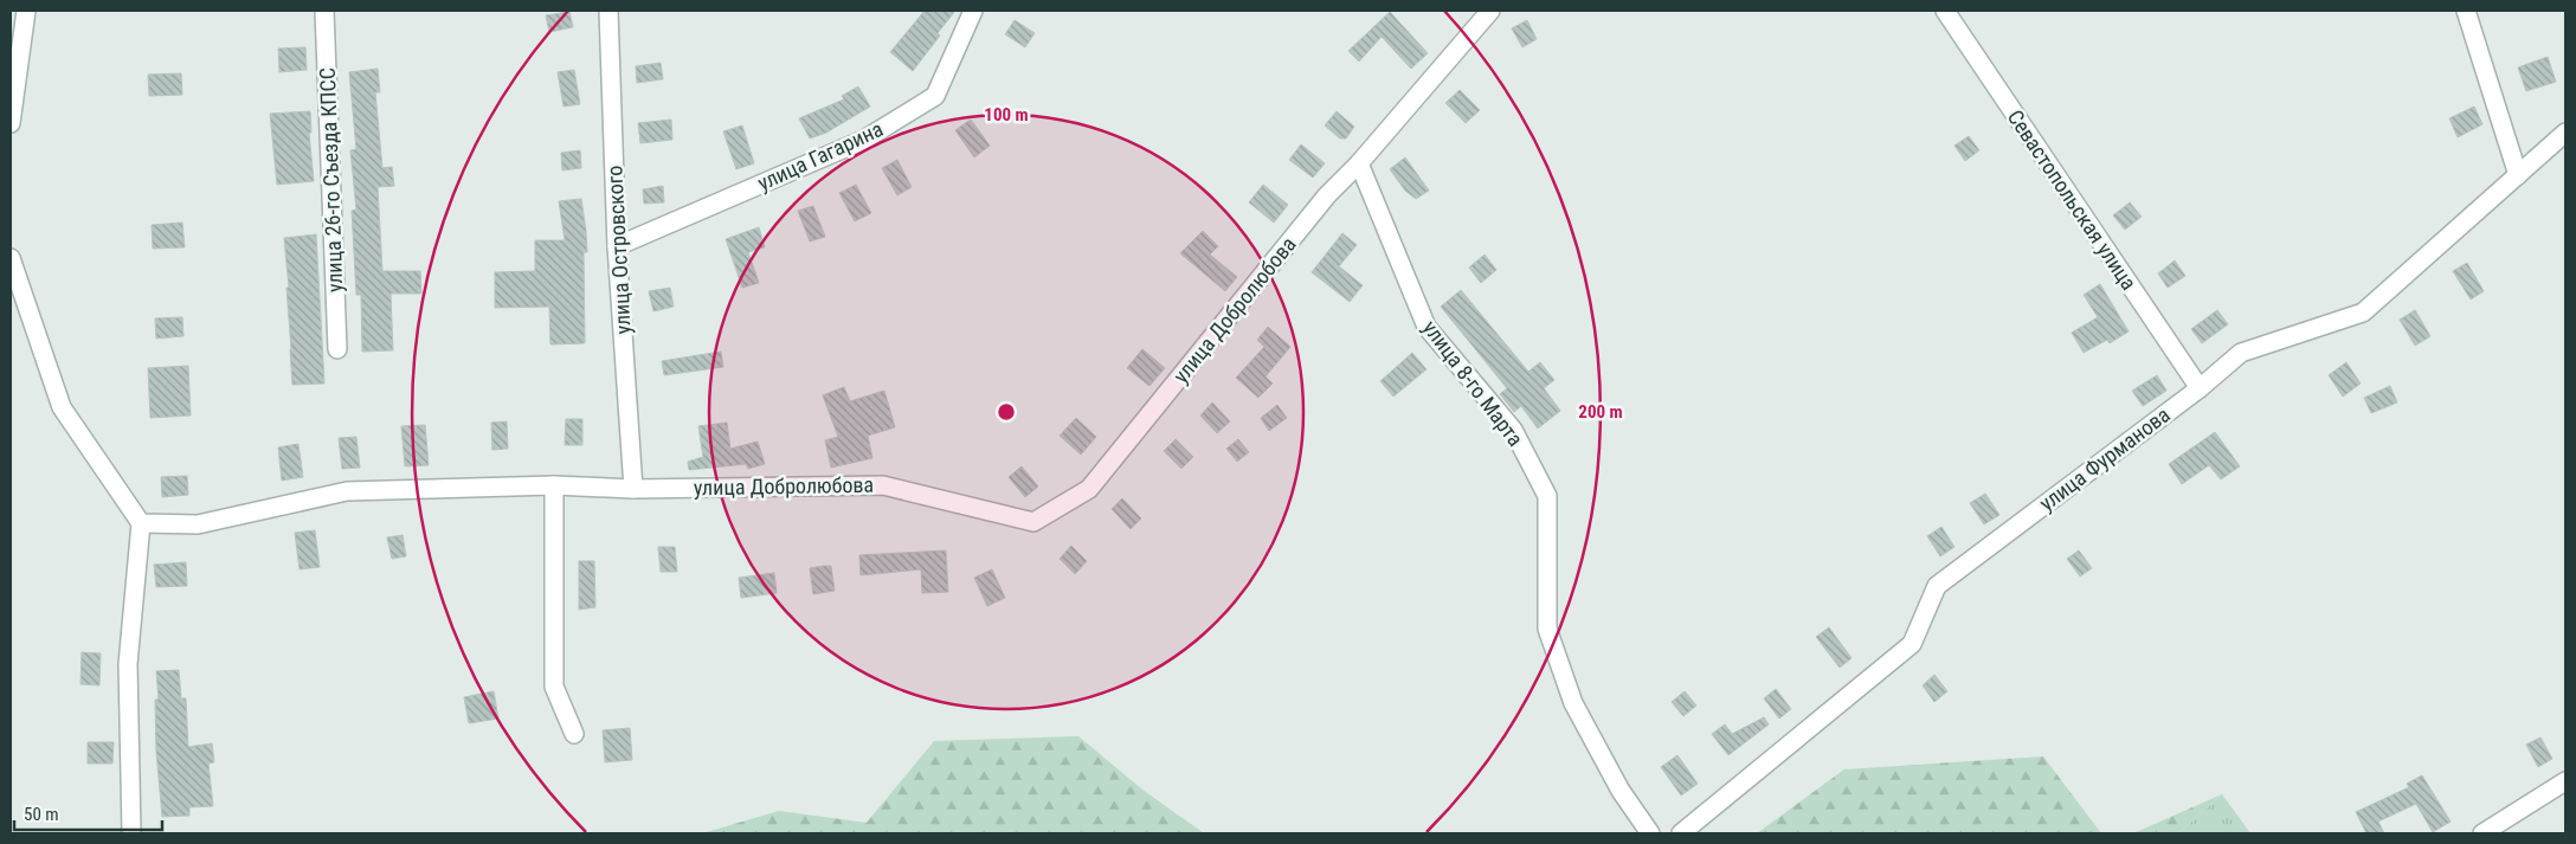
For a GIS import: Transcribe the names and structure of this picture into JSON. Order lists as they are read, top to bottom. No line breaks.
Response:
{"streets":{"street":["улица Гагарина","улица 26-го Съезда КПСС","Севастопольская улица","улица Островского","улица Добролюбова","улица 8-го Марта","улица Фурманова"]},"crossings":[["улица Гагарина","улица Островского"],["Севастопольская улица","улица Фурманова"],["улица Островского","улица Добролюбова"],["улица Добролюбова","улица 8-го Марта"]],"scale_bar":"50 m","rings":["100 m","200 m"]}
